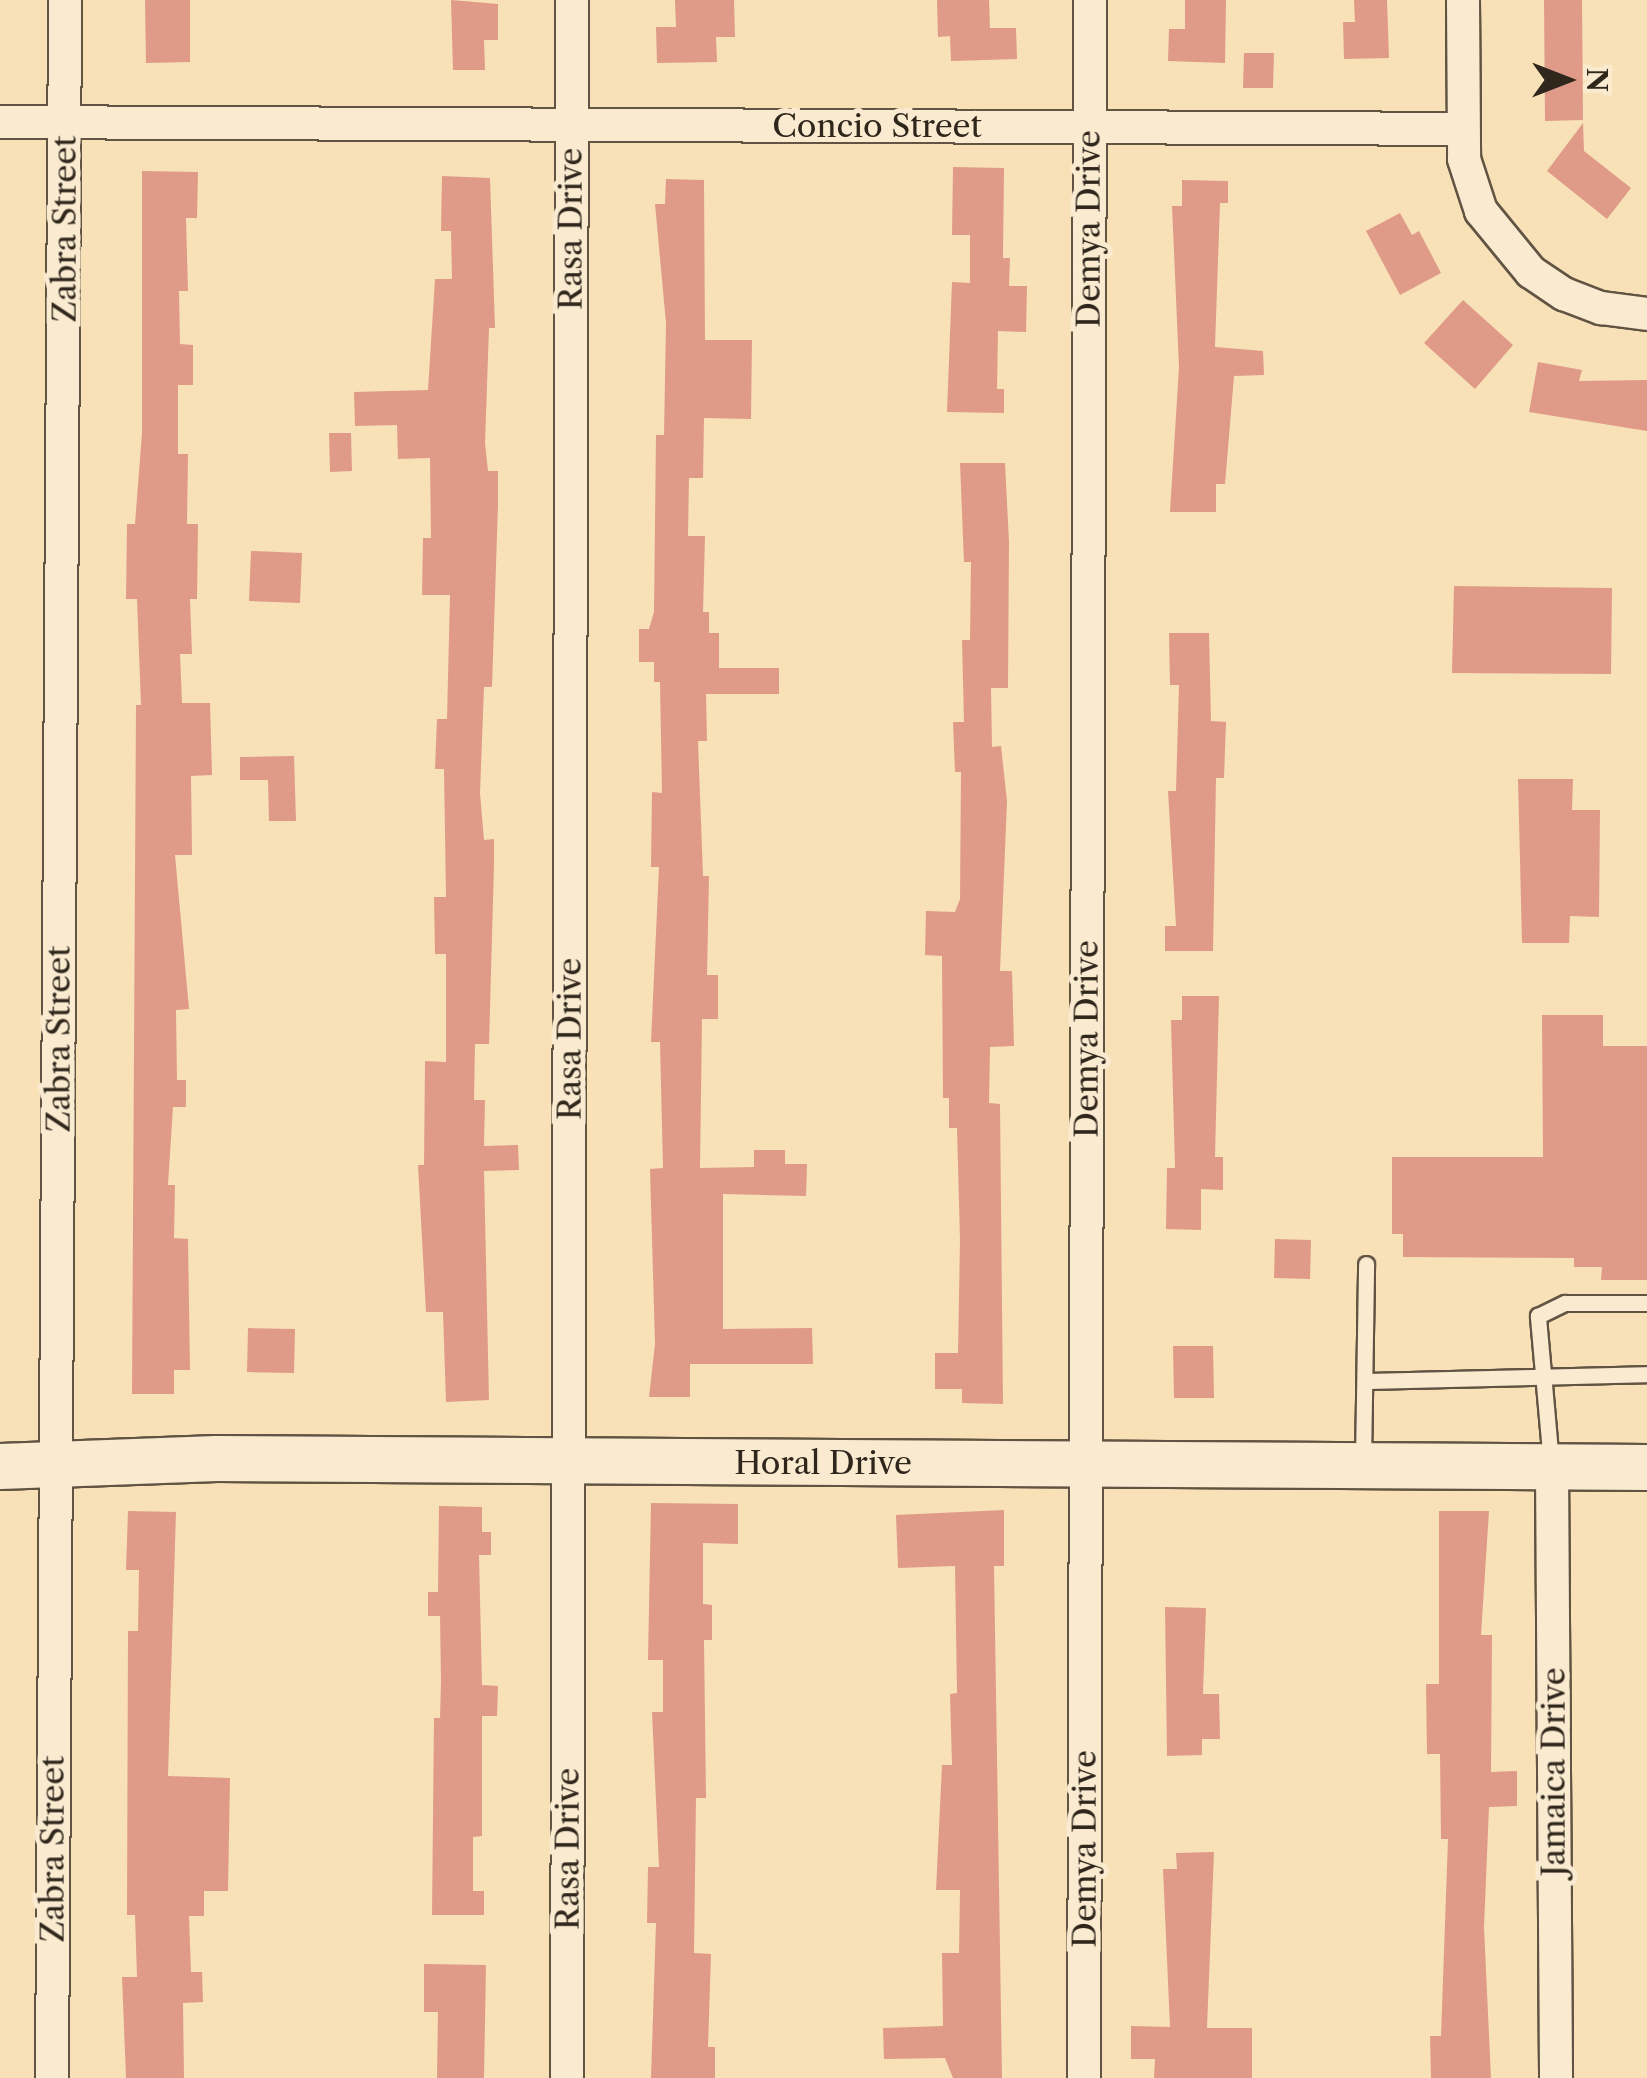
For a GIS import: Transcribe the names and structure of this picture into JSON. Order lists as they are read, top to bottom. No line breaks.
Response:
{"streets":{"street":["Concio Street","Zabra Street","Rasa Drive","Demya Drive","Horal Drive","Jamaica Drive"]},"crossings":[["Concio Street","Zabra Street"],["Concio Street","Rasa Drive"],["Concio Street","Demya Drive"],["Zabra Street","Horal Drive"],["Rasa Drive","Horal Drive"],["Demya Drive","Horal Drive"],["Horal Drive","Jamaica Drive"]],"north":"right"}
